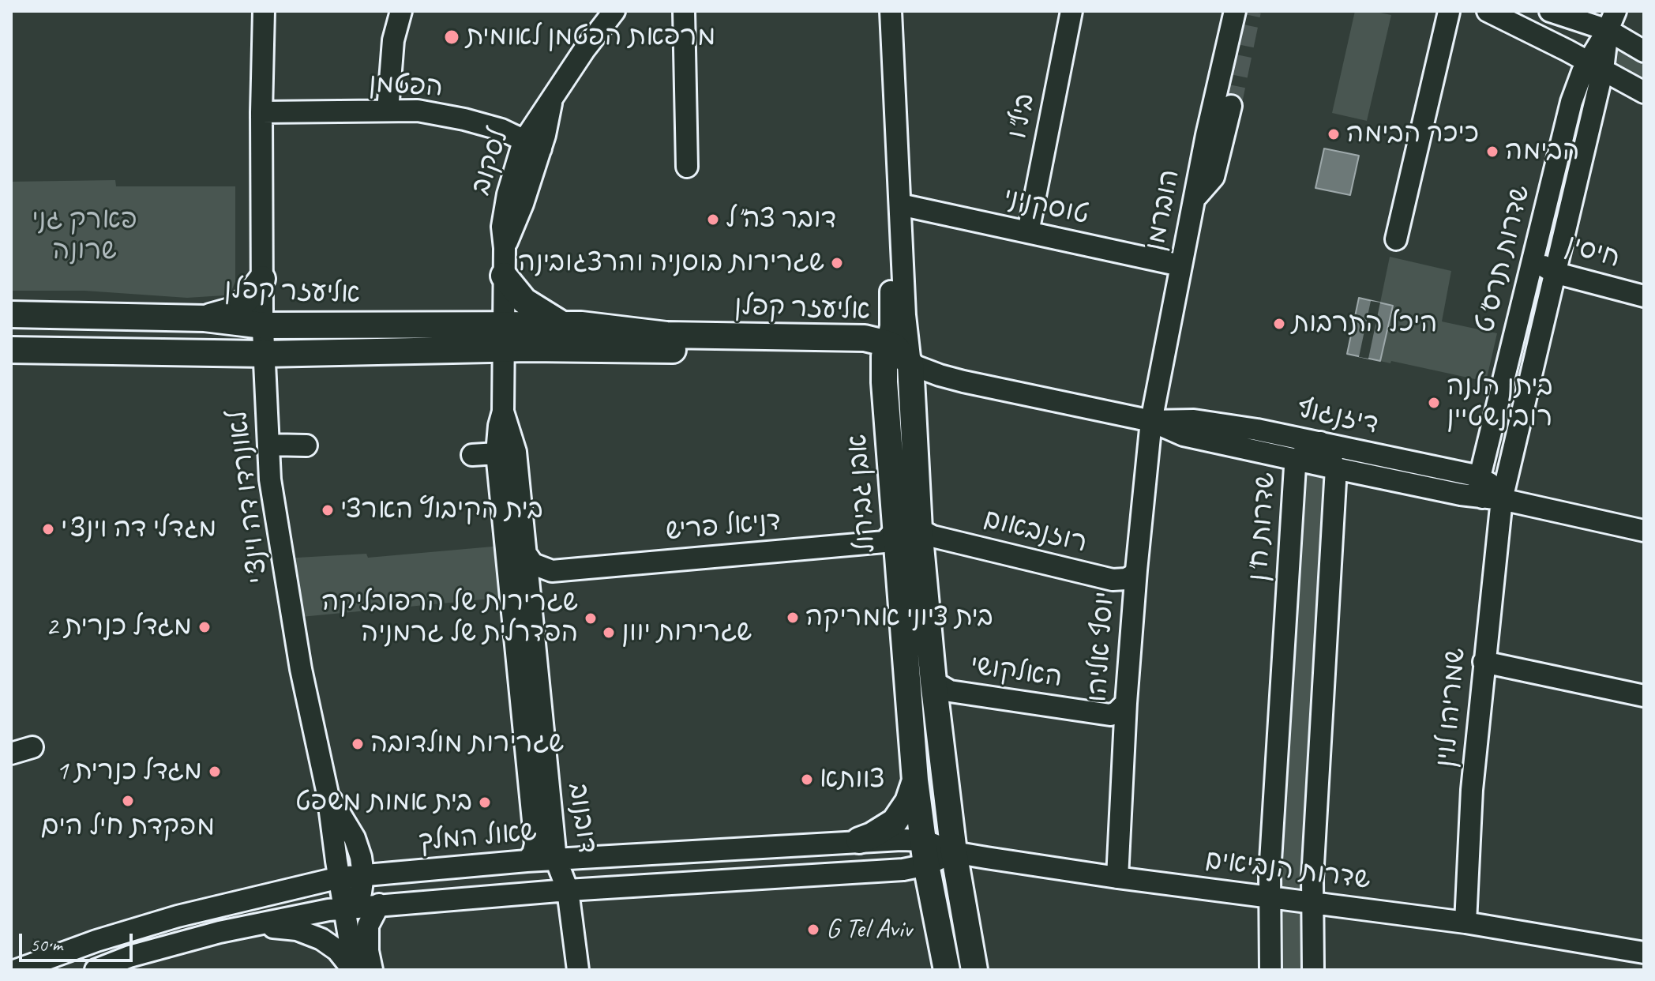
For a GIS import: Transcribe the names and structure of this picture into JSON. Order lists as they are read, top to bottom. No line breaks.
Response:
{"streets":{"main road":["אליעזר קפלן","אבן גבירול"],"street":["הפטמן","ביל\"ו","לסקוב","טוסקניני","הוברמן","חיסין","שדרות תרס\"ט","דיזנגוף","לאונרדו דה וינצ'י","דניאל פריש","שדרות ח\"ן","רוזנבאום","יוסף אליהו","האלקושי","שמריהו לוין","דובנוב","שאול המלך","שדרות הנביאים"]},"crossings":[["הפטמן","לסקוב"],["הפטמן","לאונרדו דה וינצ'י"],["ביל\"ו","טוסקניני"],["לסקוב","אליעזר קפלן"],["לסקוב","דובנוב"],["טוסקניני","הוברמן"],["טוסקניני","אבן גבירול"],["הוברמן","דיזנגוף"],["הוברמן","יוסף אליהו"],["חיסין","שדרות תרס\"ט"],["שדרות תרס\"ט","דיזנגוף"],["שדרות תרס\"ט","שמריהו לוין"],["אליעזר קפלן","דיזנגוף"],["אליעזר קפלן","אבן גבירול"],["אליעזר קפלן","לאונרדו דה וינצ'י"],["אליעזר קפלן","דובנוב"],["דיזנגוף","אבן גבירול"],["דיזנגוף","שדרות ח\"ן"],["דיזנגוף","יוסף אליהו"],["דיזנגוף","שמריהו לוין"],["אבן גבירול","דניאל פריש"],["אבן גבירול","רוזנבאום"],["אבן גבירול","האלקושי"],["אבן גבירול","שאול המלך"],["אבן גבירול","שדרות הנביאים"],["לאונרדו דה וינצ'י","שאול המלך"],["דניאל פריש","רוזנבאום"],["שדרות ח\"ן","שדרות הנביאים"],["רוזנבאום","יוסף אליהו"],["יוסף אליהו","האלקושי"],["יוסף אליהו","שדרות הנביאים"],["שמריהו לוין","שדרות הנביאים"],["דובנוב","שאול המלך"]],"parks":["פארק גני שרונה"],"places":["מרפאת הפטמן לאומית","כיכר הבימה","הבימה","דובר צה\"ל","שגרירות בוסניה והרצגובינה","היכל התרבות","ביתן הלנה רובינשטיין","בית הקיבוץ הארצי","מגדלי דה וינצ'י","בית ציוני אמריקה","שגרירות של הרפובליקה הפדרלית של גרמניה","מגדל כנרית 2","שגרירות יוון","שגרירות מולדובה","מגדל כנרית 1","צוותא","מפקדת חיל הים","בית אמות משפט","G Tel Aviv"],"scale_bar":"50 m"}
